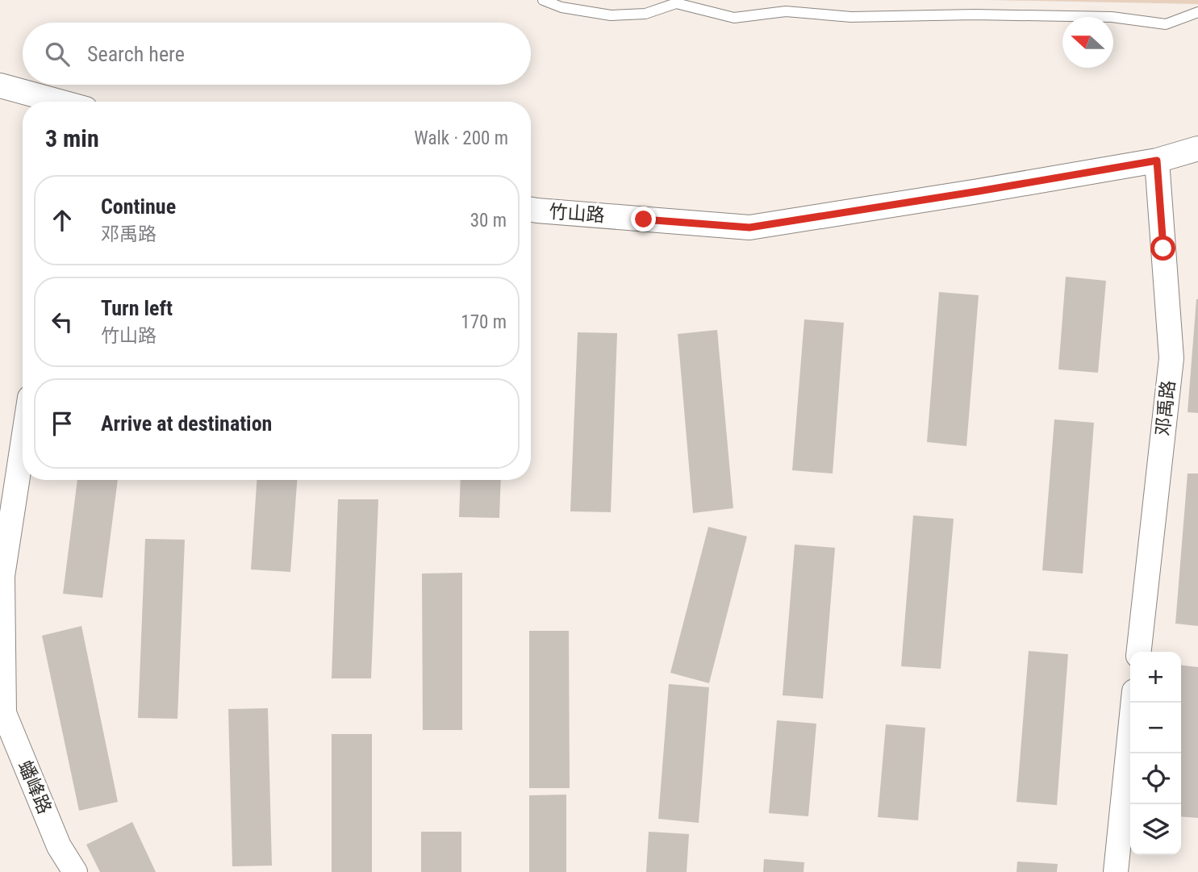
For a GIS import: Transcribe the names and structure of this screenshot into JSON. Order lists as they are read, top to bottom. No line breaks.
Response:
{"streets":{"street":["竹山路","邓禹路","蟠峰路"]},"crossings":[["竹山路","邓禹路"]],"north":"left","page":{"search":"Search here","heading":["3 min","Walk · 200 m"],"list":[["Continue","邓禹路","30 m"],["Turn left","竹山路","170 m"],"Arrive at destination"],"map_buttons":["+","−"]}}
